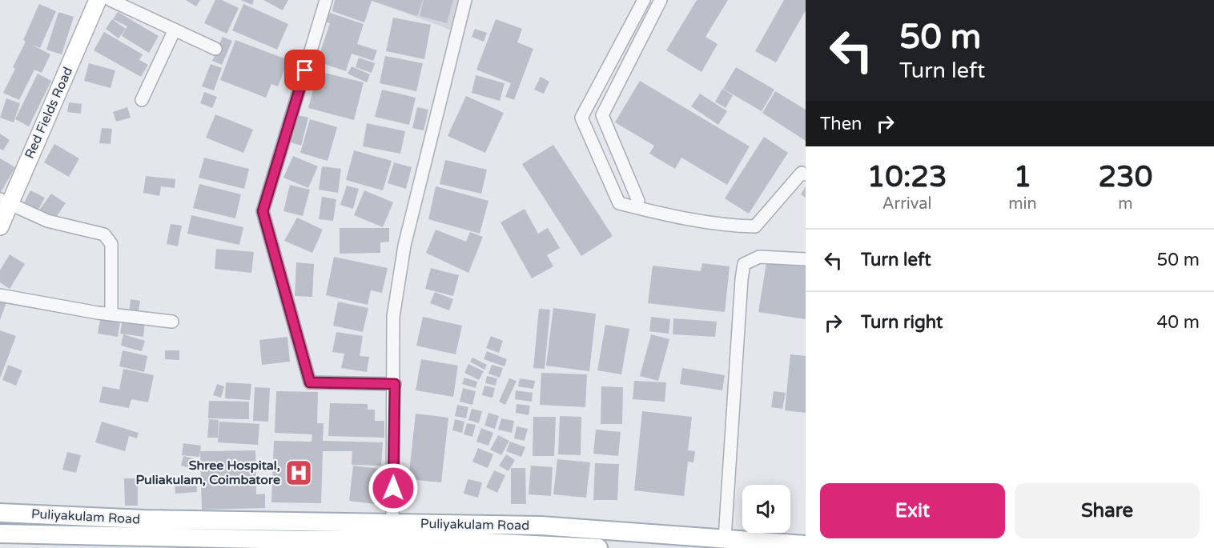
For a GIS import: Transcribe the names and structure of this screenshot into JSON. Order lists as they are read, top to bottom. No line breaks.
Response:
{"streets":{"main road":["Puliyakulam Road"],"street":["Red Fields Road"]},"places":{"hospital":["Shree Hospital, Puliakulam, Coimbatore"]},"page":{"turn":["50 m","Turn left"],"then":"Then","eta":["10:23","Arrival","1","min","230","m"],"list":[{"name":"Turn left","value":"50 m"},{"name":"Turn right","value":"40 m"}],"buttons":["Exit","Share"]}}
